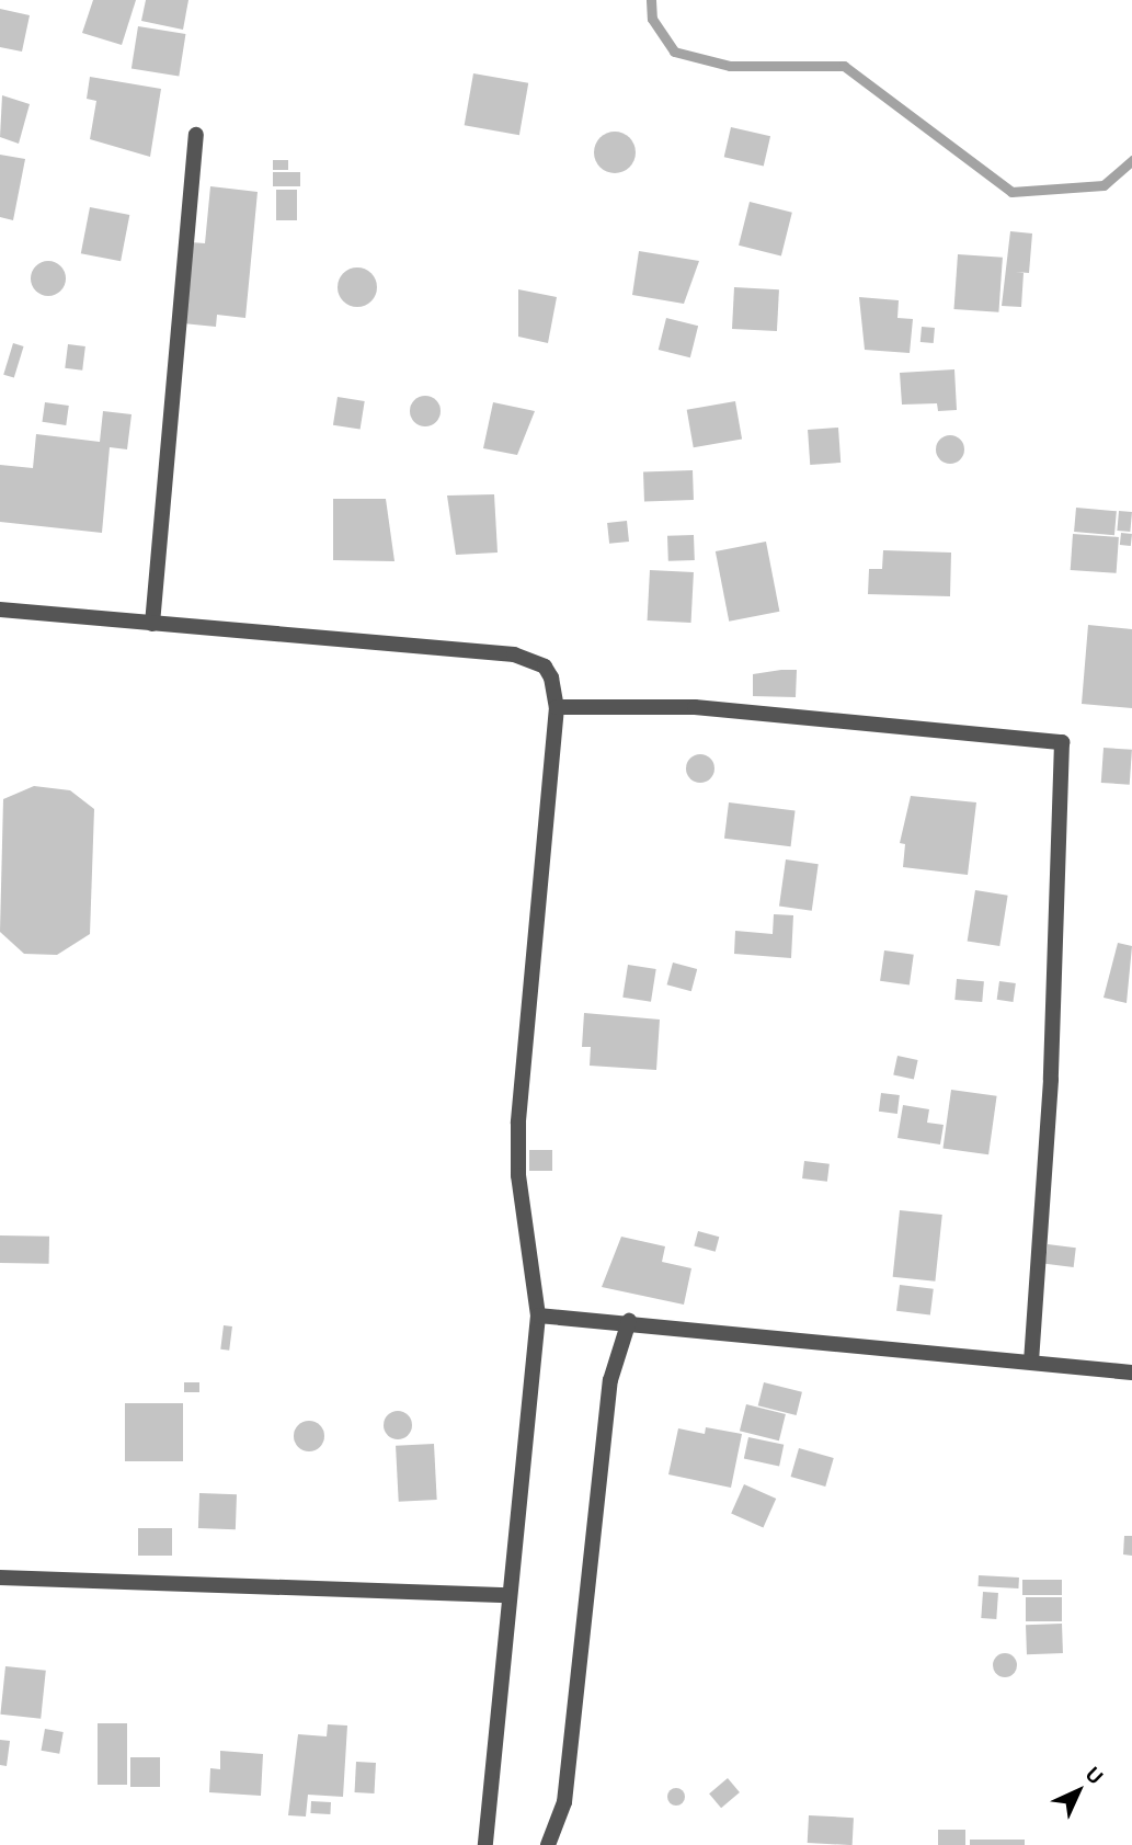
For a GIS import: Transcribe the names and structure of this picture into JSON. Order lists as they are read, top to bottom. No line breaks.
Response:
{"north":"top right"}
